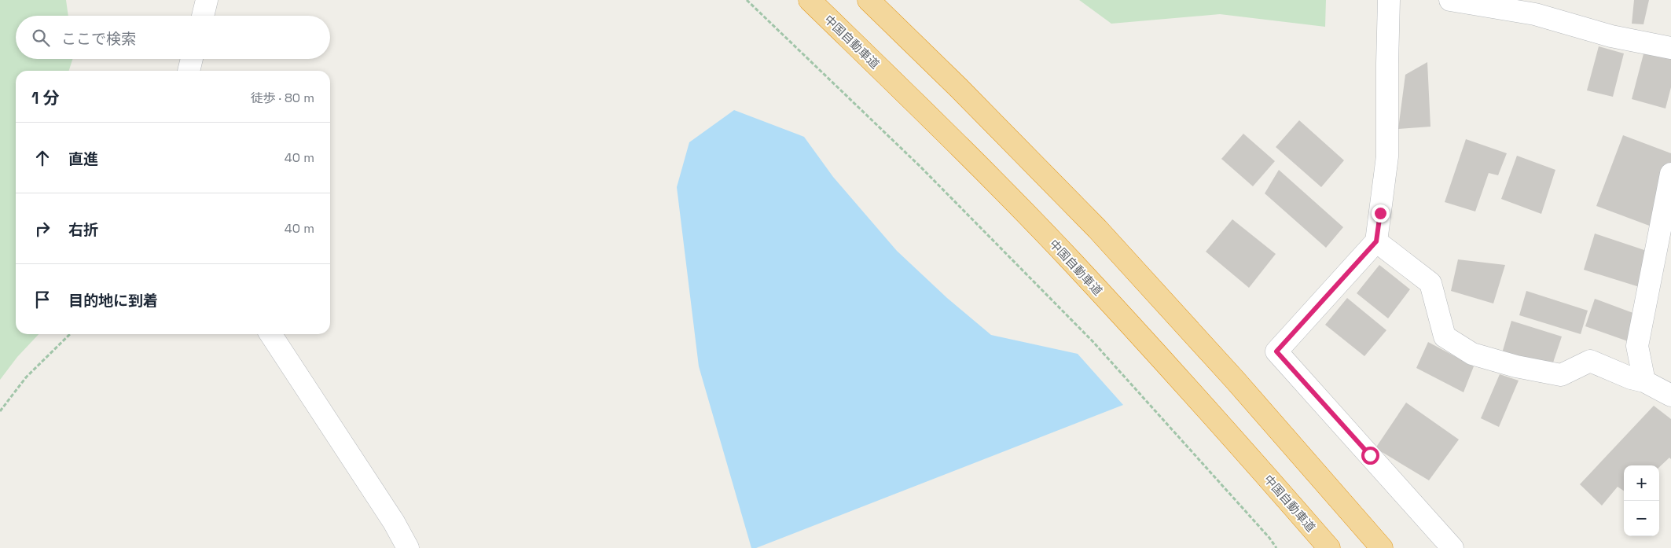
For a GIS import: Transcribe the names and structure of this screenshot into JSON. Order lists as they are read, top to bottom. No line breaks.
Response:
{"streets":{"highway":["中国自動車道"]},"page":{"search":"ここで検索","heading":["1 分","徒歩 · 80 m"],"list":[["直進","40 m"],["右折","40 m"],"目的地に到着"],"map_buttons":["+","−"]}}
